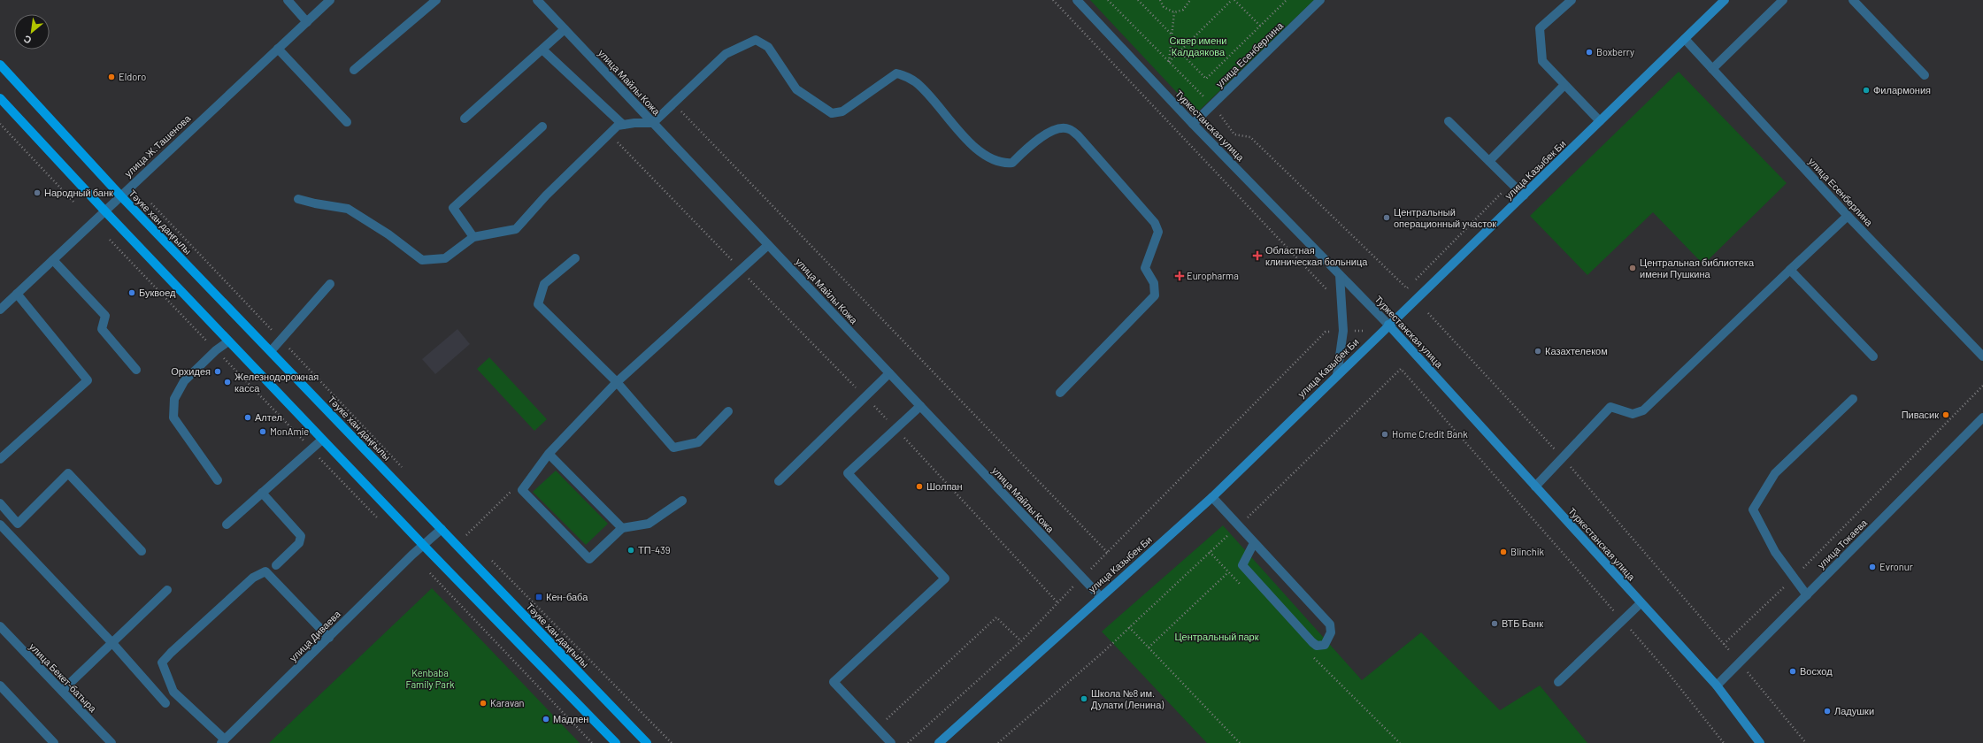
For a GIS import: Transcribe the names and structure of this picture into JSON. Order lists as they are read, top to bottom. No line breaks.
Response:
{"streets":{"main road":["Туркестанская улица","улица Казыбек Би","Тәуке хан даңғылы"],"street":["улица Есенберлина","улица Майлы Кожа","улица Ж.Ташенова","улица Токаева","улица Диваева","улица Бекет-батыра"]},"crossings":[["улица Есенберлина","Туркестанская улица"],["улица Есенберлина","улица Казыбек Би"],["улица Майлы Кожа","улица Казыбек Би"],["Туркестанская улица","улица Казыбек Би"],["Туркестанская улица","улица Токаева"],["улица Ж.Ташенова","Тәуке хан даңғылы"],["Тәуке хан даңғылы","улица Диваева"]],"parks":["Сквер имени Калдаякова","Центральный парк","Kenbaba Family Park"],"places":{"other":["Boxberry","Eldoro","Филармония","Народный банк","Центральный операционный участок","Центральная библиотека имени Пушкина","Буквоед","Казахтелеком","Орхидея","Железнодорожная касса","Пивасик","Алтел","MonAmie","Home Credit Bank","Шолпан","ТП-439","Blinchik","Evronur","ВТБ Банк","Восход","Школа №8 им. Дулати (Ленина)","Karavan","Ладушки","Мадлен"],"health":["Областная клиническая больница","Europharma"],"transit":["Кен-баба"]},"north":"bottom left"}
